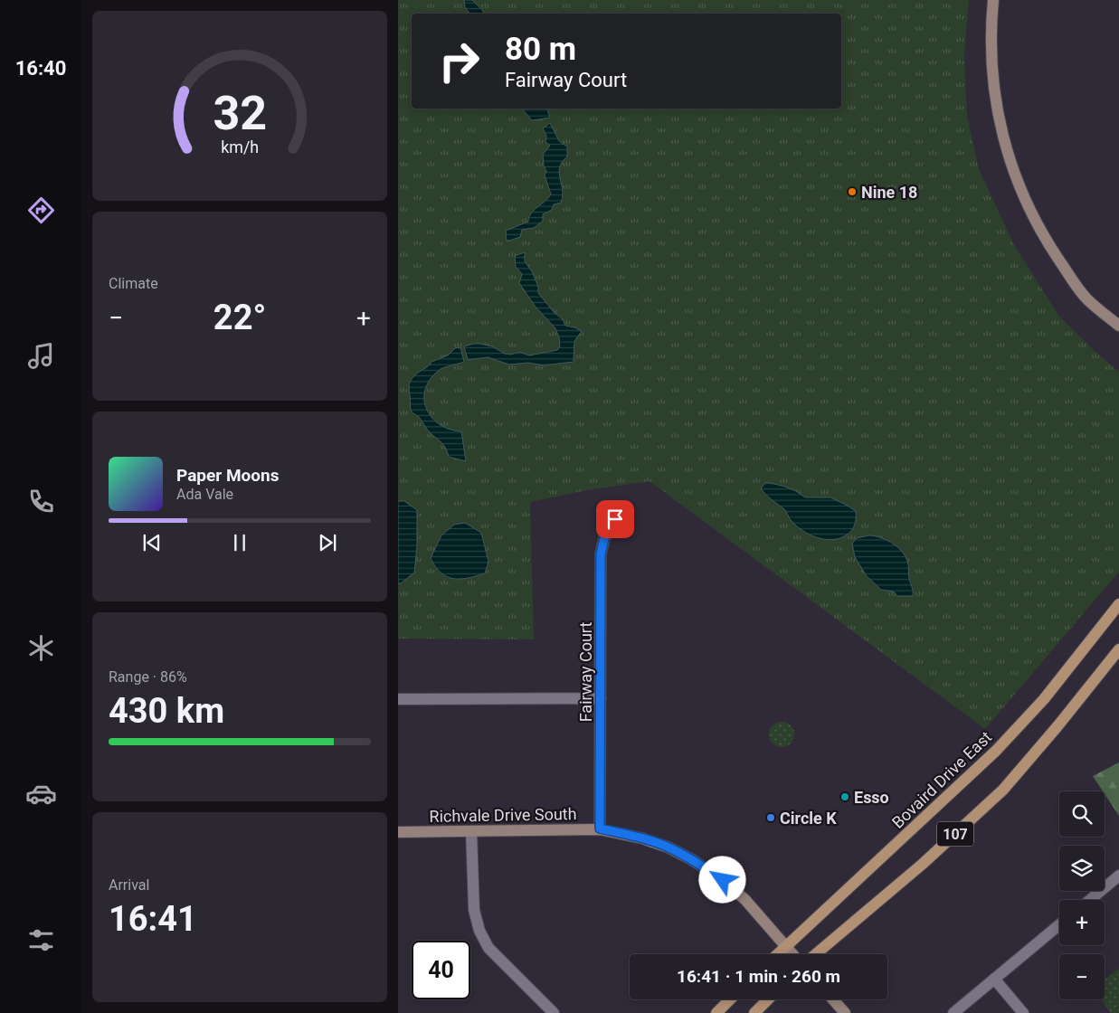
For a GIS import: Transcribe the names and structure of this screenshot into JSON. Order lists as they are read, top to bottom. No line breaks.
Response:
{"streets":{"main road":["Bovaird Drive East","107"],"street":["Fairway Court","Richvale Drive South"]},"crossings":[["Fairway Court","Richvale Drive South"],["Bovaird Drive East","Richvale Drive South"]],"places":["Nine 18","Esso","Circle K"],"page":{"tabs":"16:40","turn":["80 m","Fairway Court"],"tile":["Climate",["Range · 86%","430 km"],["Arrival","16:41"]],"heat":["−","22°","+"],"song":["Paper Moons","Ada Vale"],"map_buttons":["+","−"],"limit":"40","trip":"16:41 · 1 min · 260 m","gauge":["32","km/h"]}}
